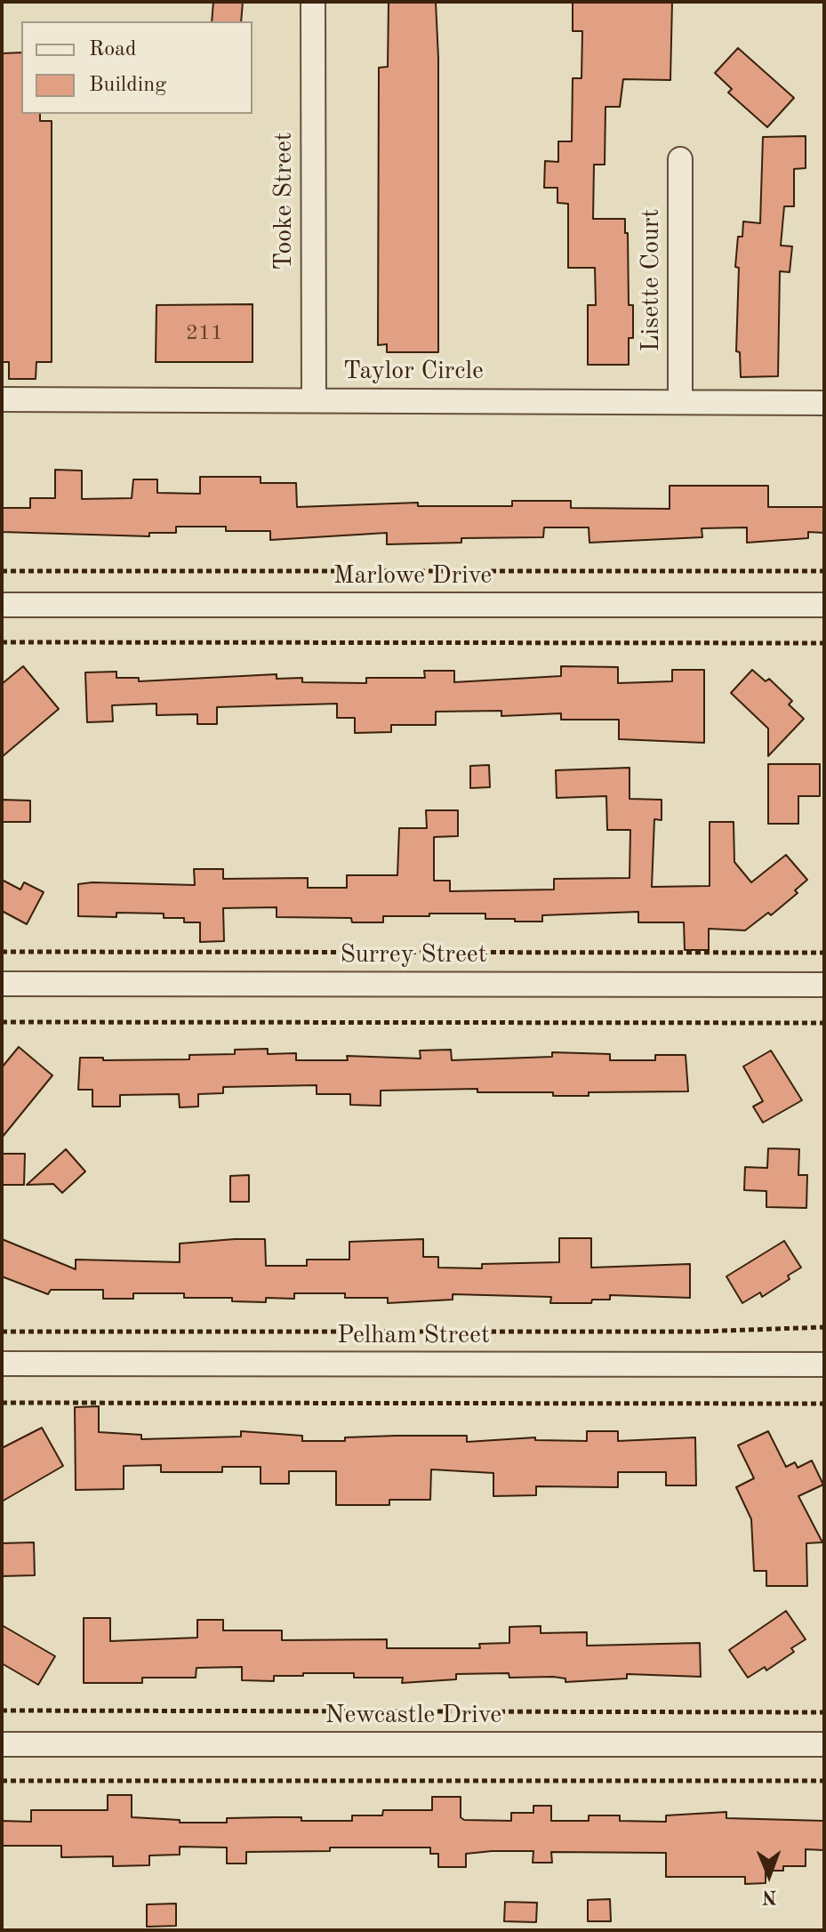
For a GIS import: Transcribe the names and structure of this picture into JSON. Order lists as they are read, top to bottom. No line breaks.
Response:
{"streets":{"street":["Tooke Street","Lisette Court","Taylor Circle","Marlowe Drive","Surrey Street","Pelham Street","Newcastle Drive"]},"crossings":[["Tooke Street","Taylor Circle"],["Lisette Court","Taylor Circle"]],"house_numbers":["211"],"legend":["Road","Building"],"north":"bottom"}
